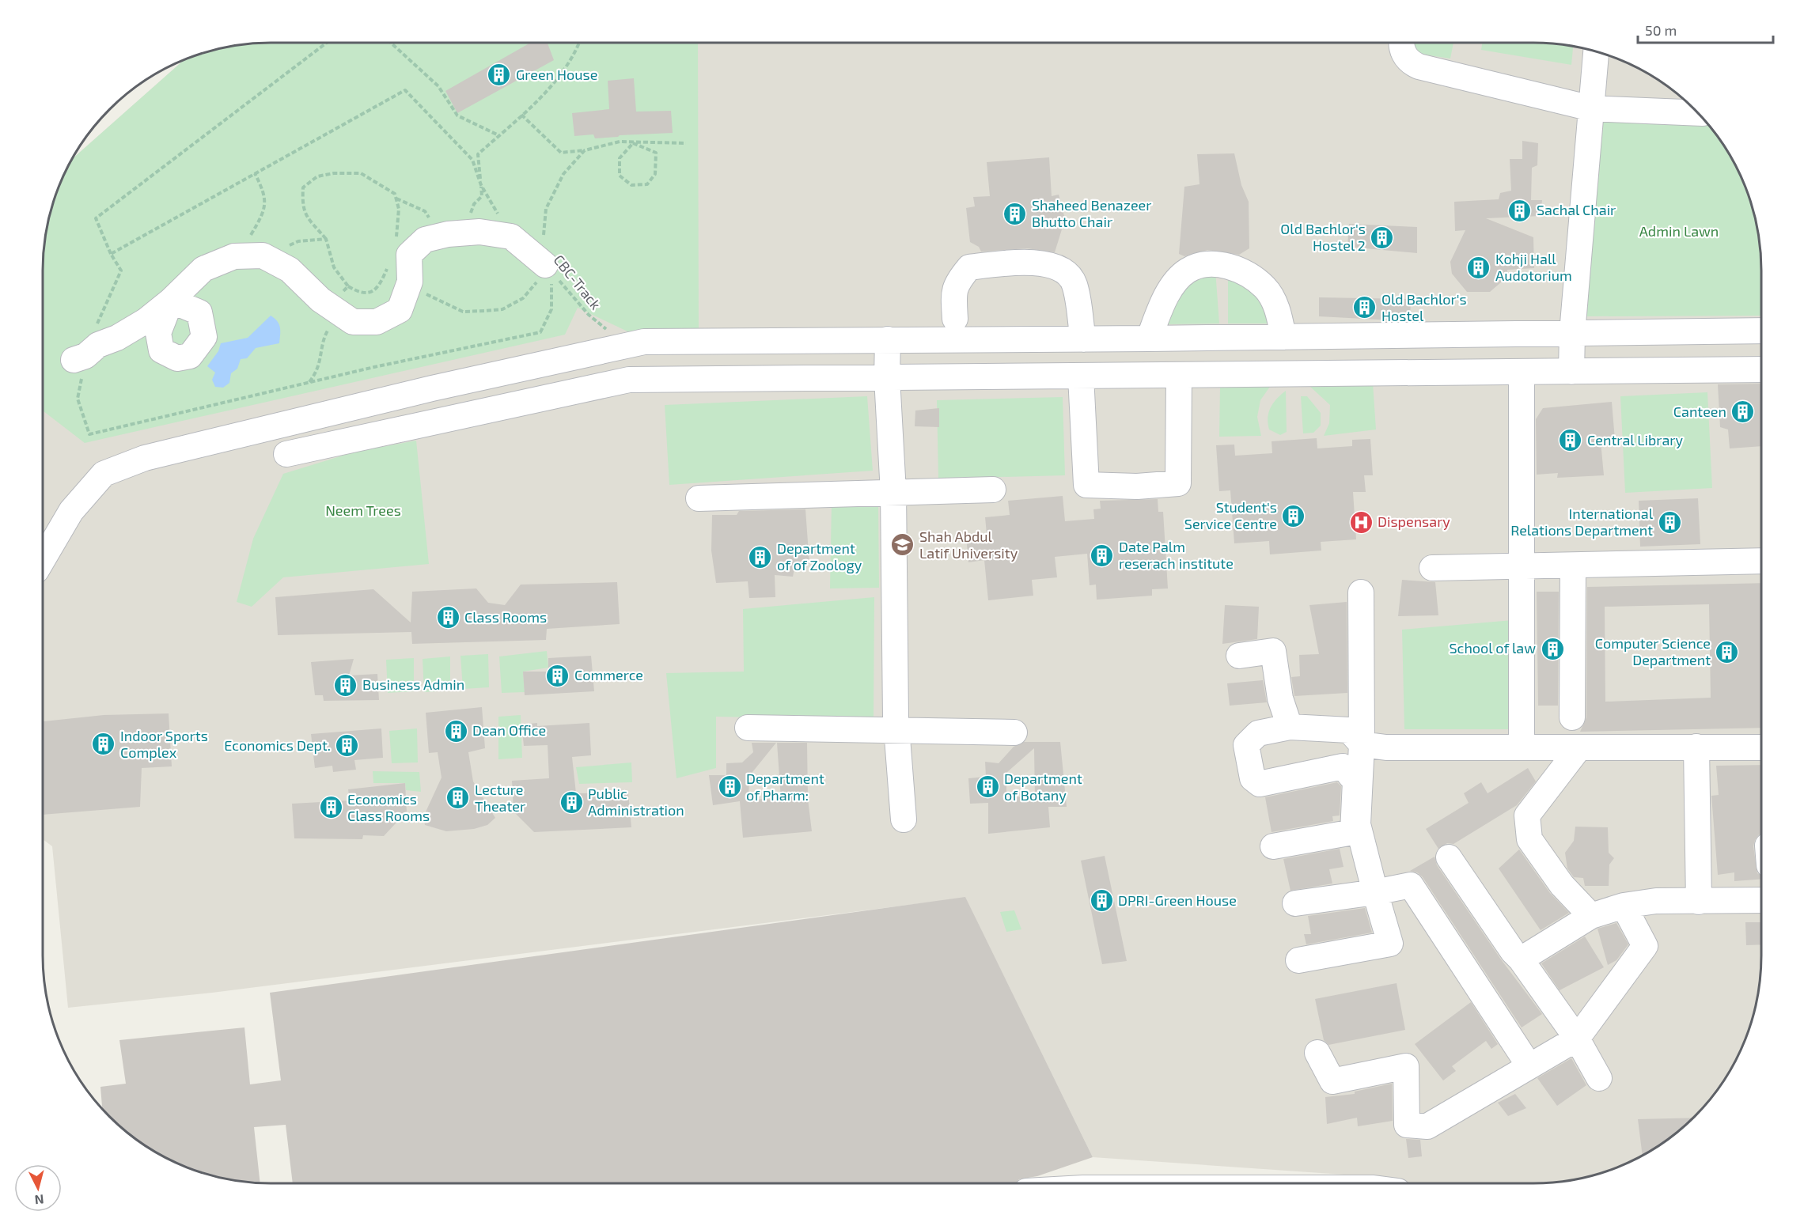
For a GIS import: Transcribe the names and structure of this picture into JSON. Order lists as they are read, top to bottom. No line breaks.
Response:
{"streets":{"path":["CBC-Track"]},"parks":["Admin Lawn","Neem Trees"],"places":{"building":["Green House","Sachal Chair","Shaheed Benazeer Bhutto Chair","Old Bachlor's Hostel 2","Kohji Hall Audotorium","Old Bachlor's Hostel","Canteen","Central Library","Student's Service Centre","International Relations Department","Date Palm reserach institute","Department of of Zoology","Class Rooms","School of law","Computer Science Department","Commerce","Business Admin","Dean Office","Indoor Sports Complex","Economics Dept.","Department of Pharm:","Department of Botany","Lecture Theater","Public Administration","Economics Class Rooms","DPRI-Green House"],"hospital":["Dispensary"],"school or university":["Shah Abdul Latif University"]},"scale_bar":"50 m","north":"bottom"}
